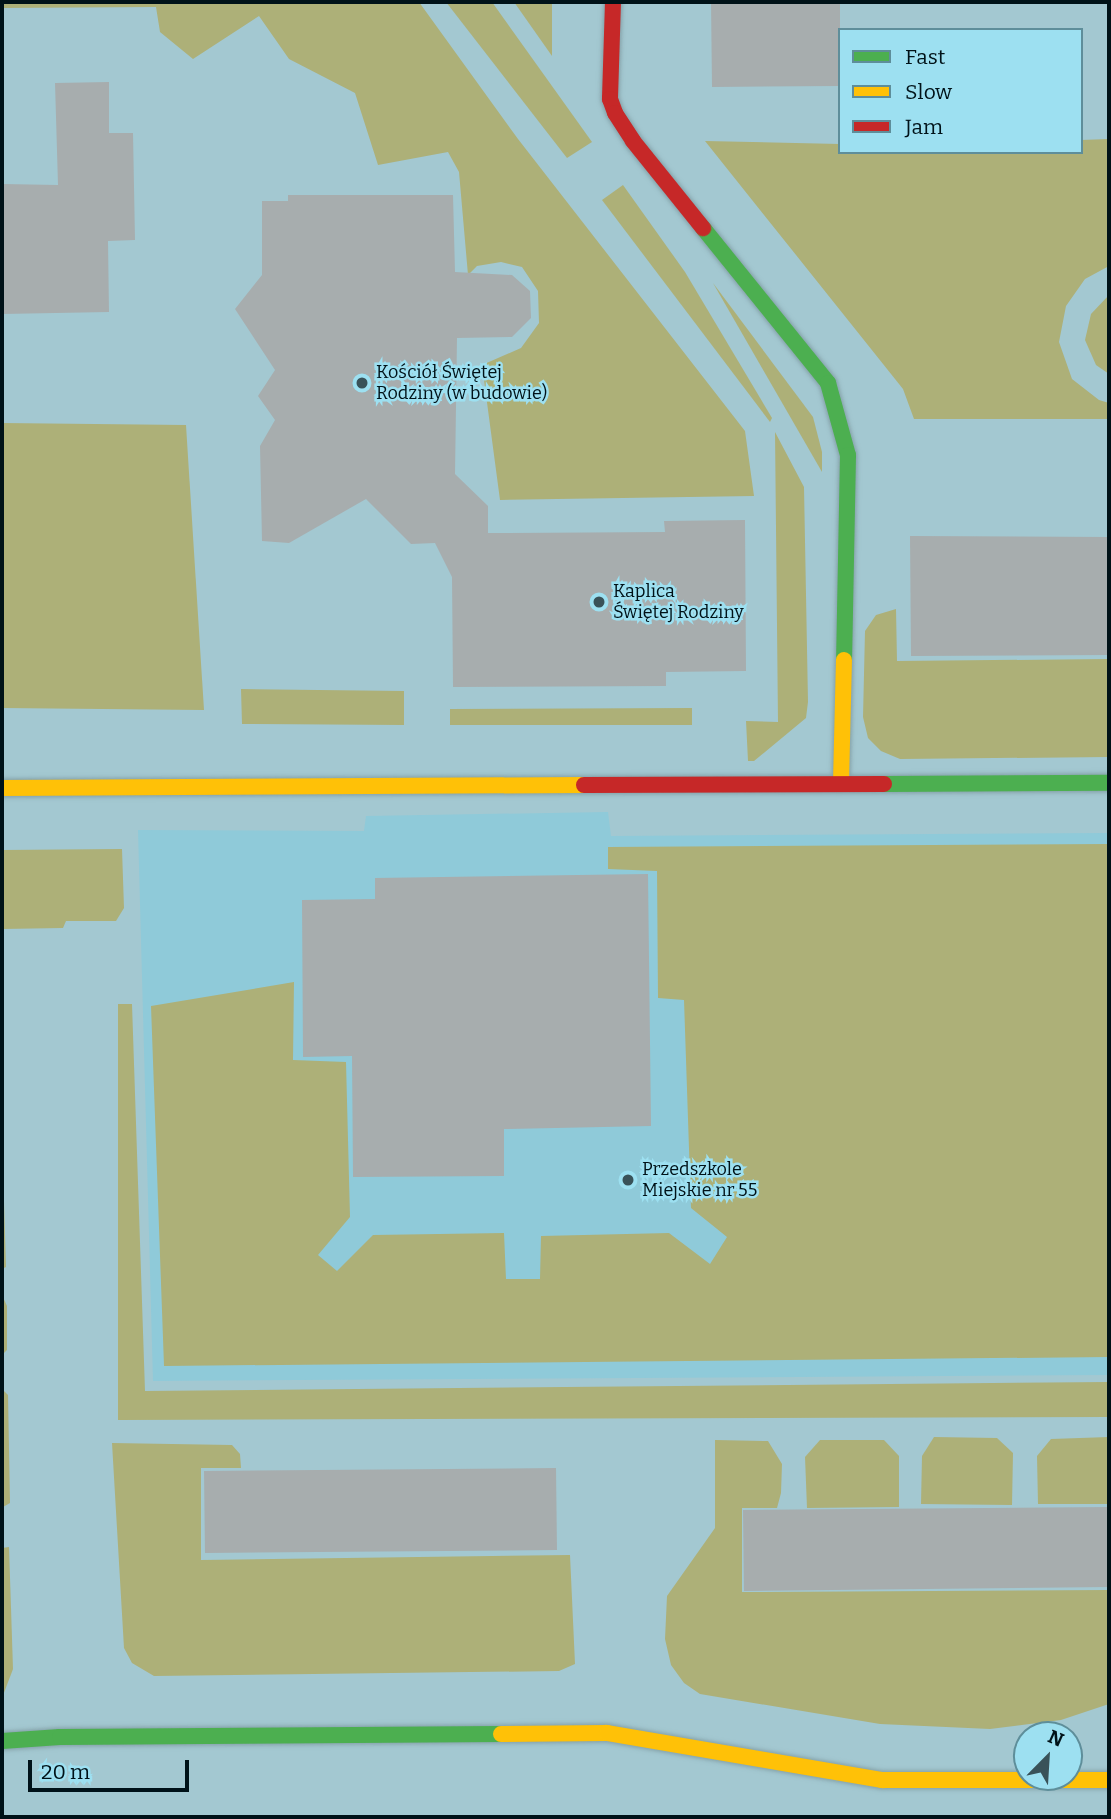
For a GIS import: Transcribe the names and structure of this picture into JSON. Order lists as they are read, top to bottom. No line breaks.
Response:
{"places":["Kościół Świętej Rodziny (w budowie)","Kaplica Świętej Rodziny","Przedszkole Miejskie nr 55"],"legend":["Fast","Slow","Jam"],"scale_bar":"20 m","north":"top right"}
